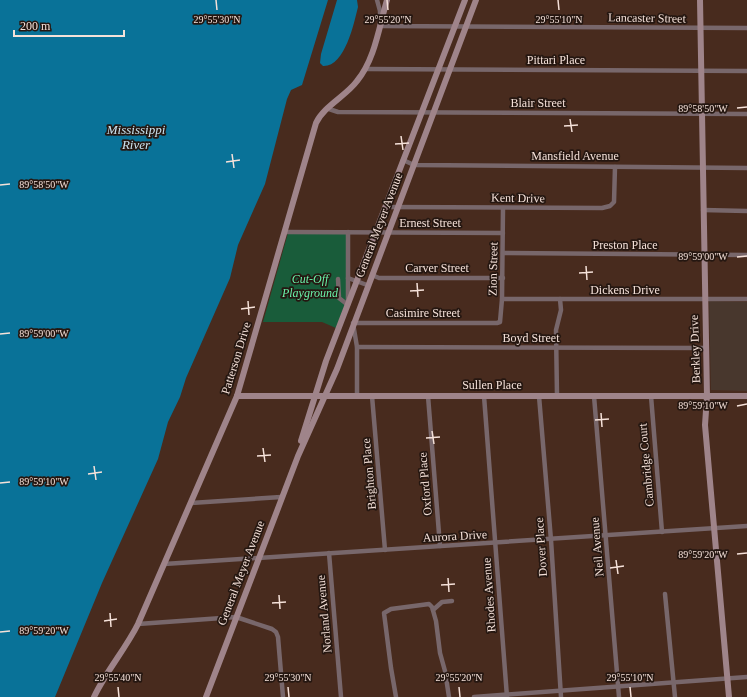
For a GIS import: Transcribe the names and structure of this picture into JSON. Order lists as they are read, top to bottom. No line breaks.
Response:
{"streets":{"street":["Lancaster Street","Pittari Place","Blair Street","Mansfield Avenue","Kent Drive","Ernest Street","General Meyer Avenue","Preston Place","Carver Street","Zion Street","Dickens Drive","Casimire Street","Boyd Street","Berkley Drive","Patterson Drive","Sullen Place","Cambridge Court","Brighton Place","Oxford Place","Aurora Drive","Dover Place","Neil Avenue","Rhodes Avenue","Norland Avenue"]},"crossings":[["Lancaster Street","General Meyer Avenue"],["Lancaster Street","Berkley Drive"],["Lancaster Street","Patterson Drive"],["Pittari Place","General Meyer Avenue"],["Pittari Place","Berkley Drive"],["Pittari Place","Patterson Drive"],["Blair Street","General Meyer Avenue"],["Blair Street","Berkley Drive"],["Blair Street","Patterson Drive"],["Mansfield Avenue","Kent Drive"],["Mansfield Avenue","General Meyer Avenue"],["Mansfield Avenue","Berkley Drive"],["Kent Drive","General Meyer Avenue"],["Kent Drive","Zion Street"],["Ernest Street","General Meyer Avenue"],["Ernest Street","Zion Street"],["Ernest Street","Patterson Drive"],["General Meyer Avenue","Carver Street"],["General Meyer Avenue","Casimire Street"],["General Meyer Avenue","Sullen Place"],["General Meyer Avenue","Aurora Drive"],["Preston Place","Zion Street"],["Preston Place","Berkley Drive"],["Carver Street","Zion Street"],["Zion Street","Dickens Drive"],["Zion Street","Casimire Street"],["Dickens Drive","Berkley Drive"],["Boyd Street","Berkley Drive"],["Berkley Drive","Sullen Place"],["Berkley Drive","Aurora Drive"],["Patterson Drive","Sullen Place"],["Patterson Drive","Aurora Drive"],["Sullen Place","Cambridge Court"],["Sullen Place","Brighton Place"],["Sullen Place","Oxford Place"],["Sullen Place","Dover Place"],["Sullen Place","Neil Avenue"],["Sullen Place","Rhodes Avenue"],["Cambridge Court","Aurora Drive"],["Brighton Place","Aurora Drive"],["Oxford Place","Aurora Drive"],["Aurora Drive","Dover Place"],["Aurora Drive","Neil Avenue"],["Aurora Drive","Rhodes Avenue"],["Aurora Drive","Norland Avenue"]],"water":["Mississippi River"],"parks":["Cut-Off Playground"],"scale_bar":"200 m","coordinates":["29°55'30\"N","29°55'20\"N","29°55'10\"N","89°58'50\"W","89°59'00\"W","89°59'10\"W","89°59'20\"W","29°55'40\"N"]}
